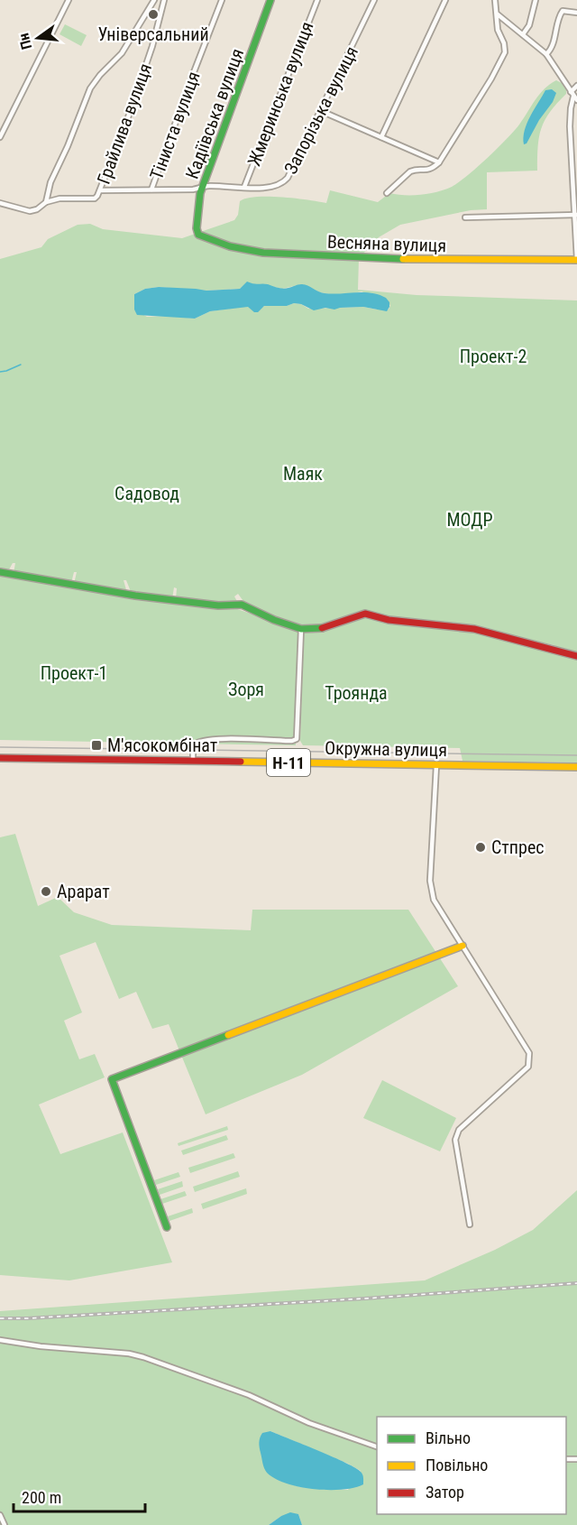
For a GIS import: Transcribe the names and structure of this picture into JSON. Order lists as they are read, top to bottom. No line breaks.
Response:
{"streets":{"street":["Жмеринська вулиця","Запорізька вулиця","Кадіївська вулиця","Грайлива вулиця","Тіниста вулиця","Весняна вулиця","Окружна вулиця","Н-11"]},"crossings":[["Жмеринська вулиця","Запорізька вулиця"],["Жмеринська вулиця","Тіниста вулиця"],["Запорізька вулиця","Тіниста вулиця"],["Кадіївська вулиця","Тіниста вулиця"],["Кадіївська вулиця","Весняна вулиця"],["Грайлива вулиця","Тіниста вулиця"]],"parks":["Проект-2","Маяк","Садовод","МОДР","Проект-1","Зоря","Троянда"],"places":{"other":["Універсальний","Стпрес","Арарат"],"transit":["М'ясокомбінат"]},"legend":["Вільно","Повільно","Затор"],"scale_bar":"200 m","north":"left"}
